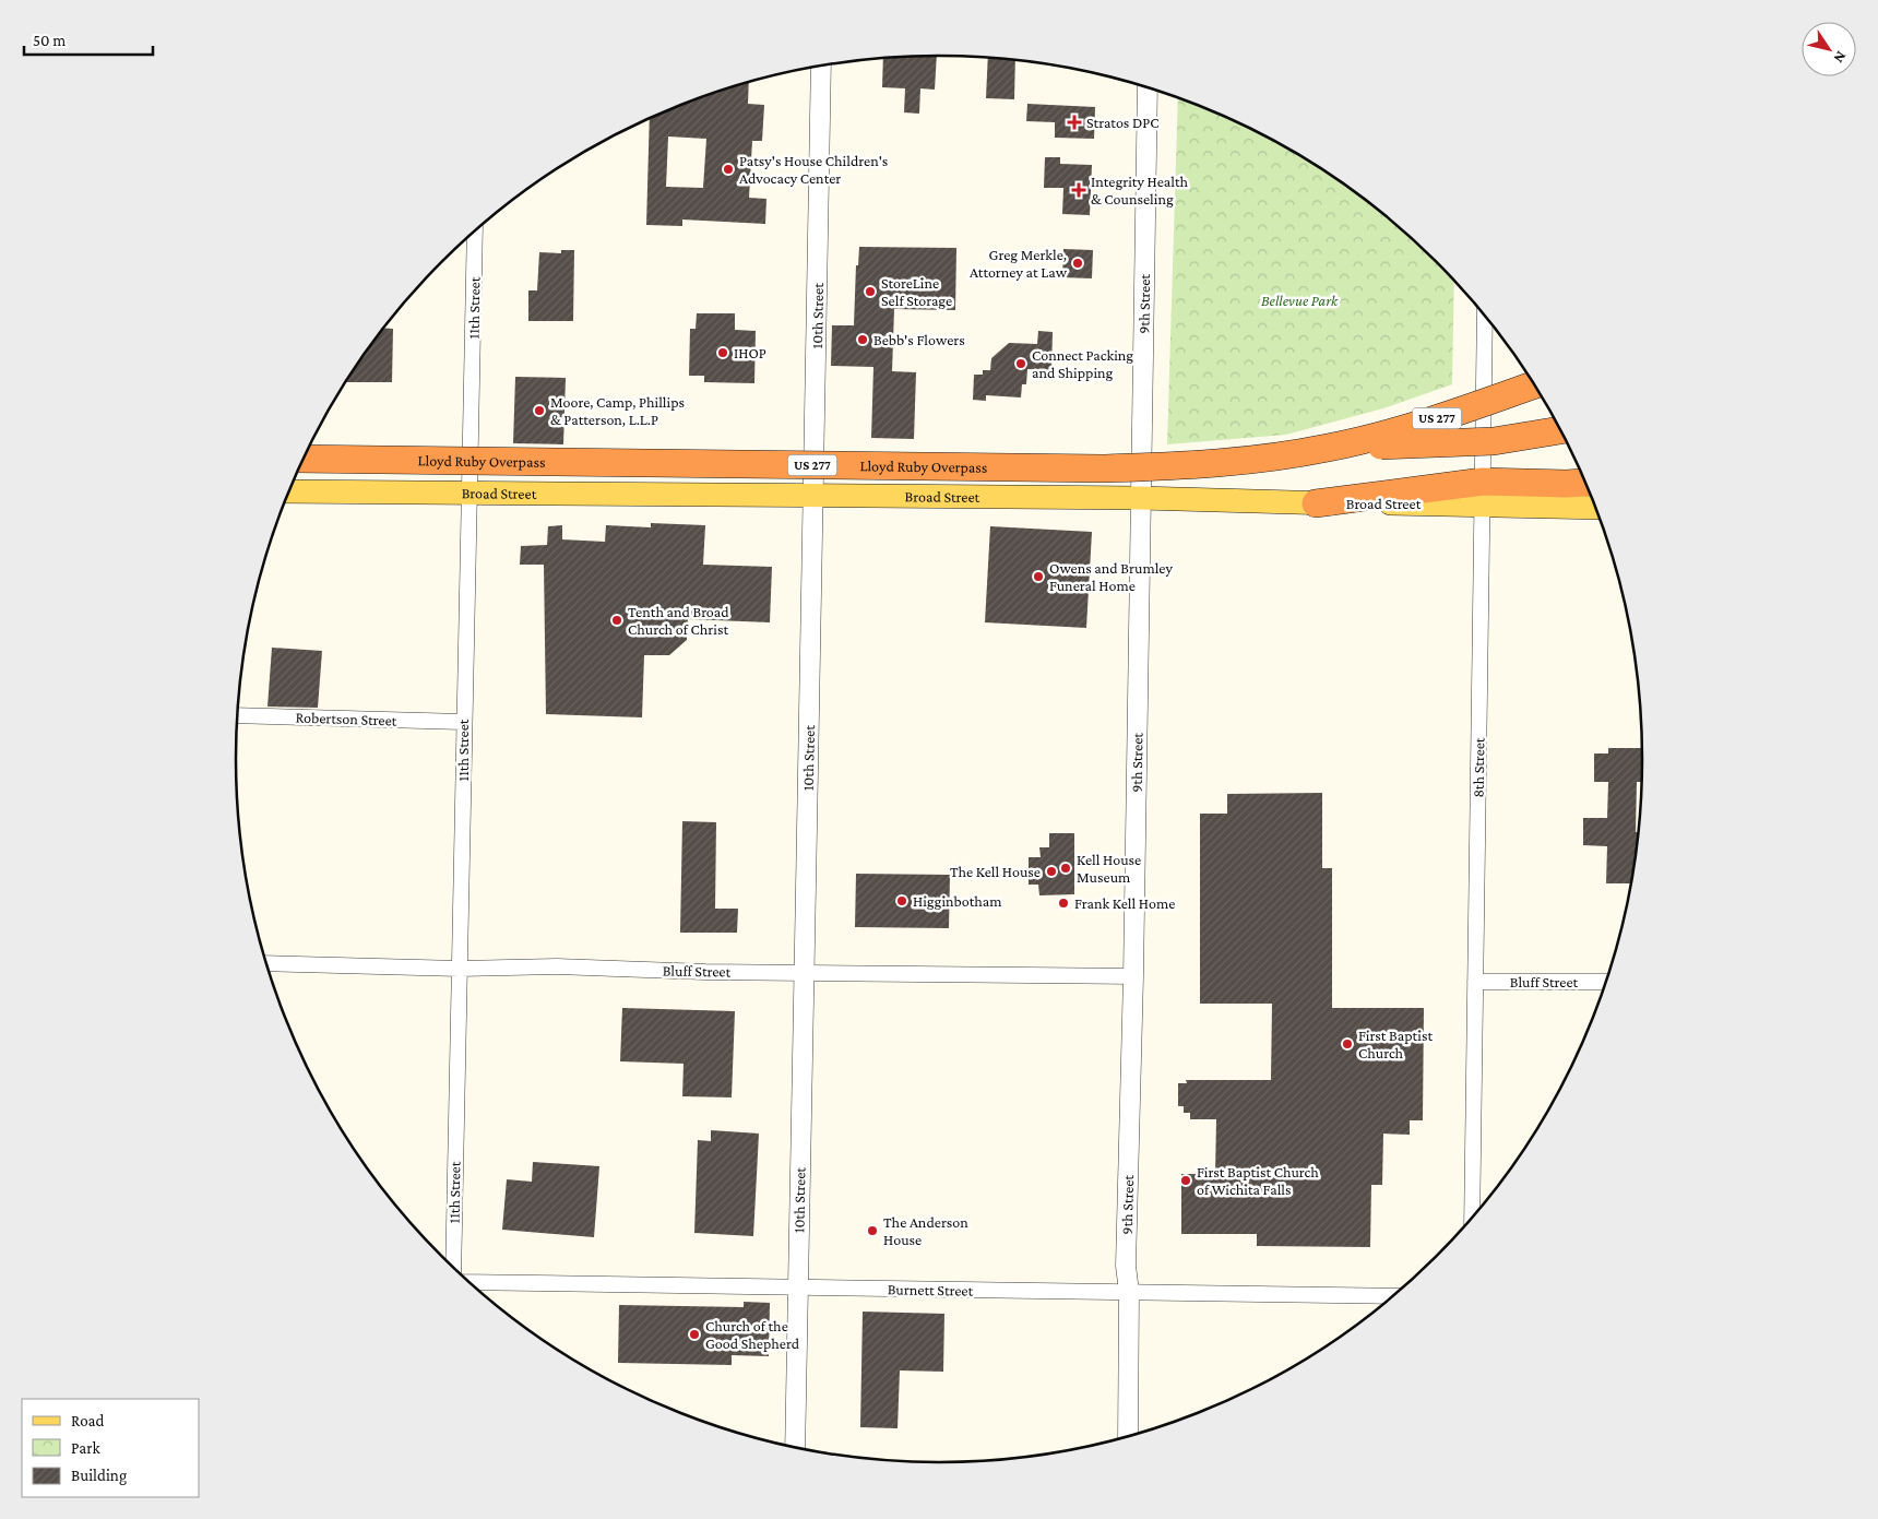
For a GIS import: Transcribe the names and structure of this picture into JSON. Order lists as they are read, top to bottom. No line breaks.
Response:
{"streets":{"highway":["US 277","Lloyd Ruby Overpass"],"main road":["Broad Street"],"street":["9th Street","11th Street","10th Street","Robertson Street","8th Street","Bluff Street","Burnett Street"]},"crossings":[["9th Street","Broad Street"],["9th Street","Bluff Street"],["9th Street","Burnett Street"],["11th Street","Broad Street"],["11th Street","Robertson Street"],["11th Street","Bluff Street"],["10th Street","Broad Street"],["10th Street","Bluff Street"],["10th Street","Burnett Street"],["8th Street","Bluff Street"]],"parks":["Bellevue Park"],"places":{"health":["Stratos DPC","Integrity Health & Counseling"],"other":["Patsy's House Children's Advocacy Center","Greg Merkle, Attorney at Law","StoreLine Self Storage","Bebb's Flowers","IHOP","Connect Packing and Shipping","Moore, Camp, Phillips & Patterson, L.L.P","Owens and Brumley Funeral Home","Tenth and Broad Church of Christ","Kell House Museum","The Kell House","Higginbotham","Frank Kell Home","First Baptist Church","First Baptist Church of Wichita Falls","The Anderson House","Church of the Good Shepherd"]},"legend":["Road","Park","Building"],"scale_bar":"50 m","north":"bottom right"}
